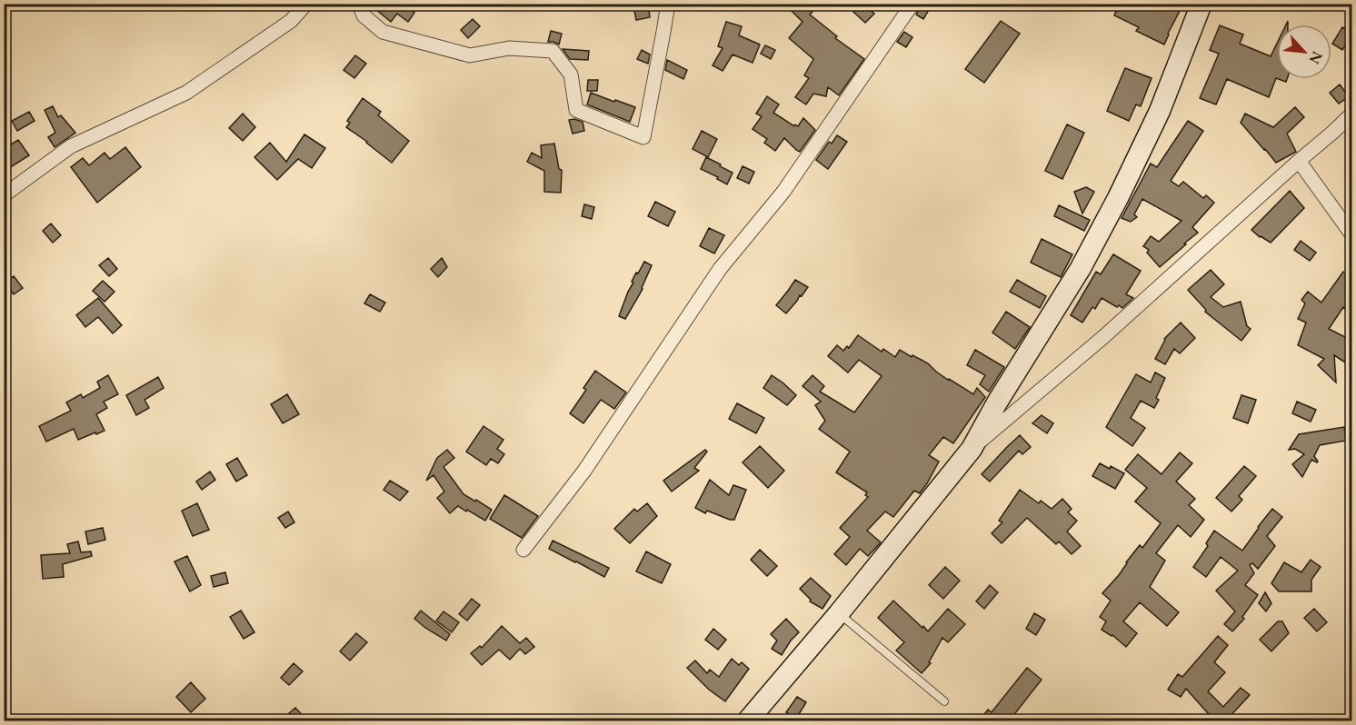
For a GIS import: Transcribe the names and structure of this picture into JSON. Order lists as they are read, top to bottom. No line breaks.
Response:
{"north":"bottom right"}
